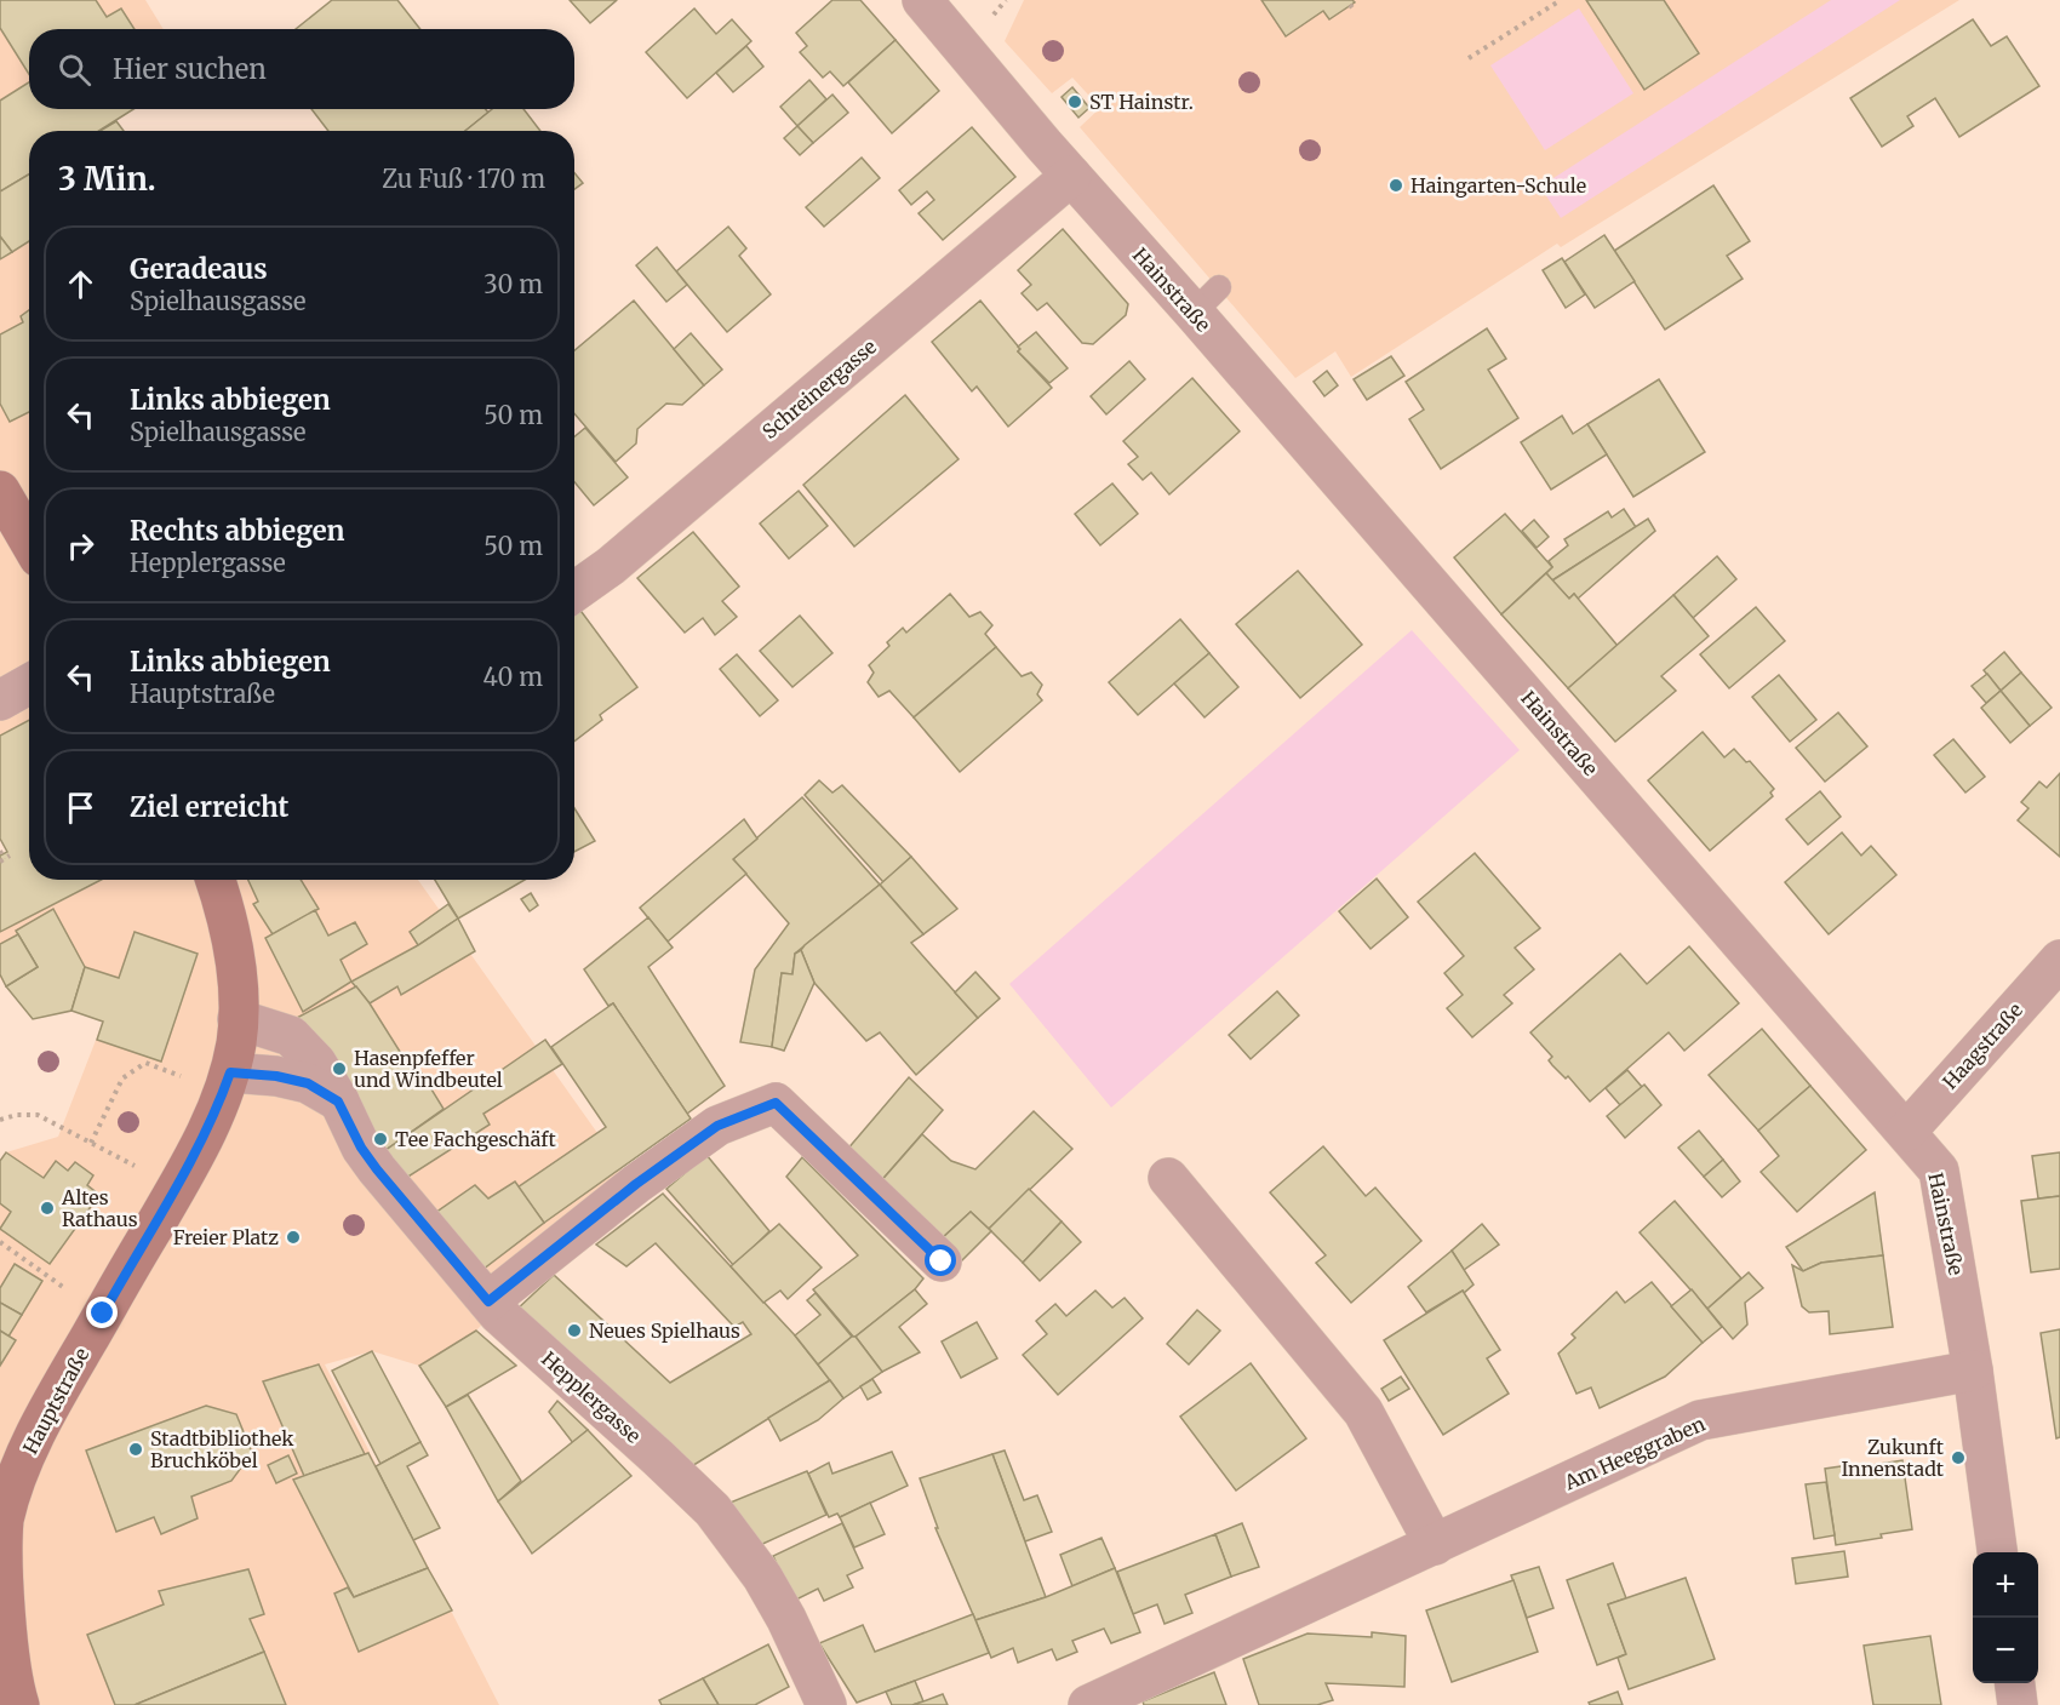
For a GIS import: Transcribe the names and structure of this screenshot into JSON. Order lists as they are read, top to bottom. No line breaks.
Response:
{"streets":{"main road":["Hauptstraße"],"street":["Hainstraße","Schreinergasse","Haagstraße","Hepplergasse","Am Heeggraben"]},"crossings":[["Hainstraße","Schreinergasse"],["Hainstraße","Haagstraße"],["Hainstraße","Am Heeggraben"],["Hepplergasse","Hauptstraße"]],"places":["ST Hainstr.","Haingarten-Schule","Hasenpfeffer und Windbeutel","Tee Fachgeschäft","Altes Rathaus","Freier Platz","Neues Spielhaus","Stadtbibliothek Bruchköbel","Zukunft Innenstadt"],"page":{"search":"Hier suchen","heading":["3 Min.","Zu Fuß · 170 m"],"list":[["Geradeaus","Spielhausgasse","30 m"],["Links abbiegen","Spielhausgasse","50 m"],["Rechts abbiegen","Hepplergasse","50 m"],["Links abbiegen","Hauptstraße","40 m"],"Ziel erreicht"],"map_buttons":["+","−"]}}
